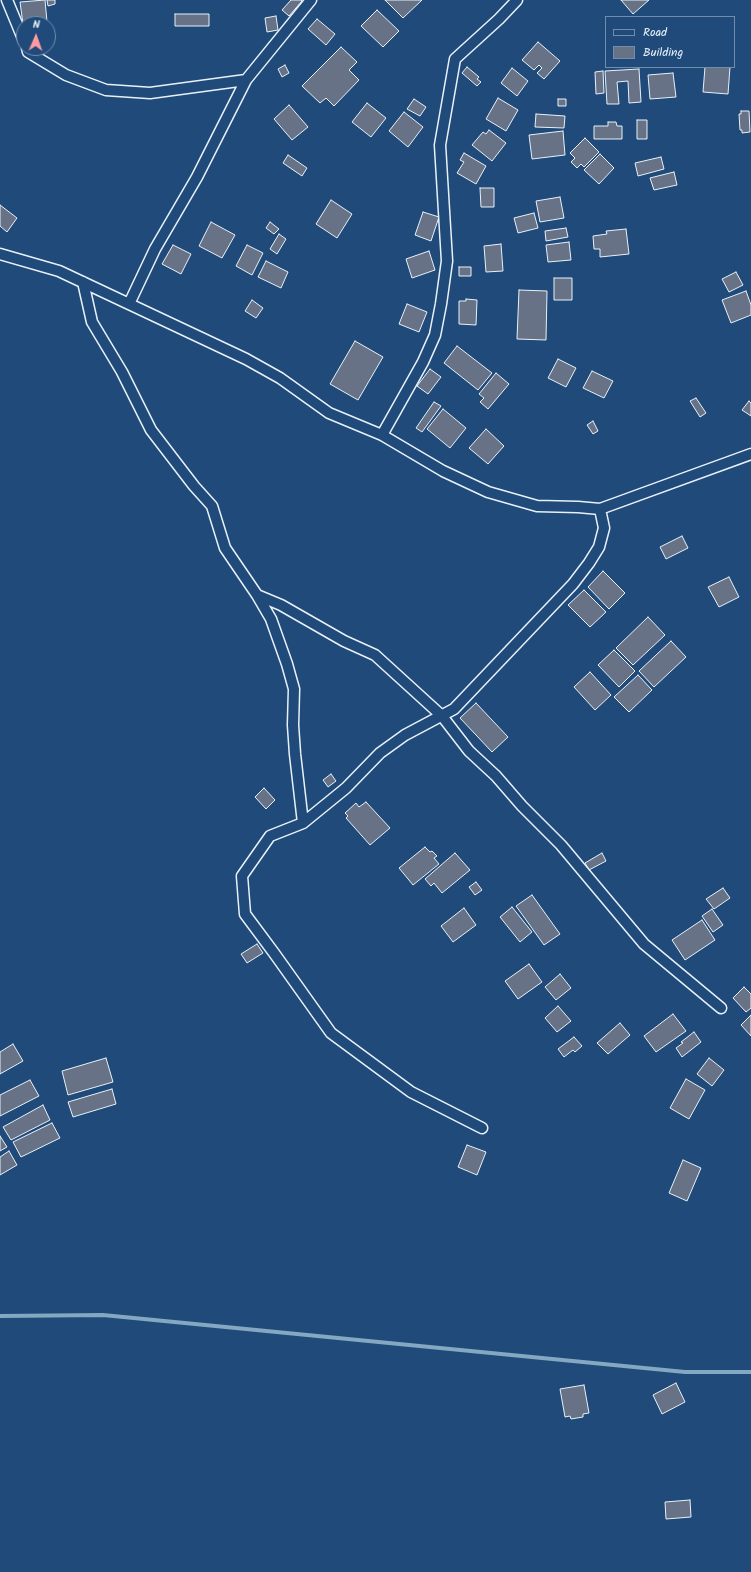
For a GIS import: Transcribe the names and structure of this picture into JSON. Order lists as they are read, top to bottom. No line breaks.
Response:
{"legend":["Road","Building"],"north":"top"}
